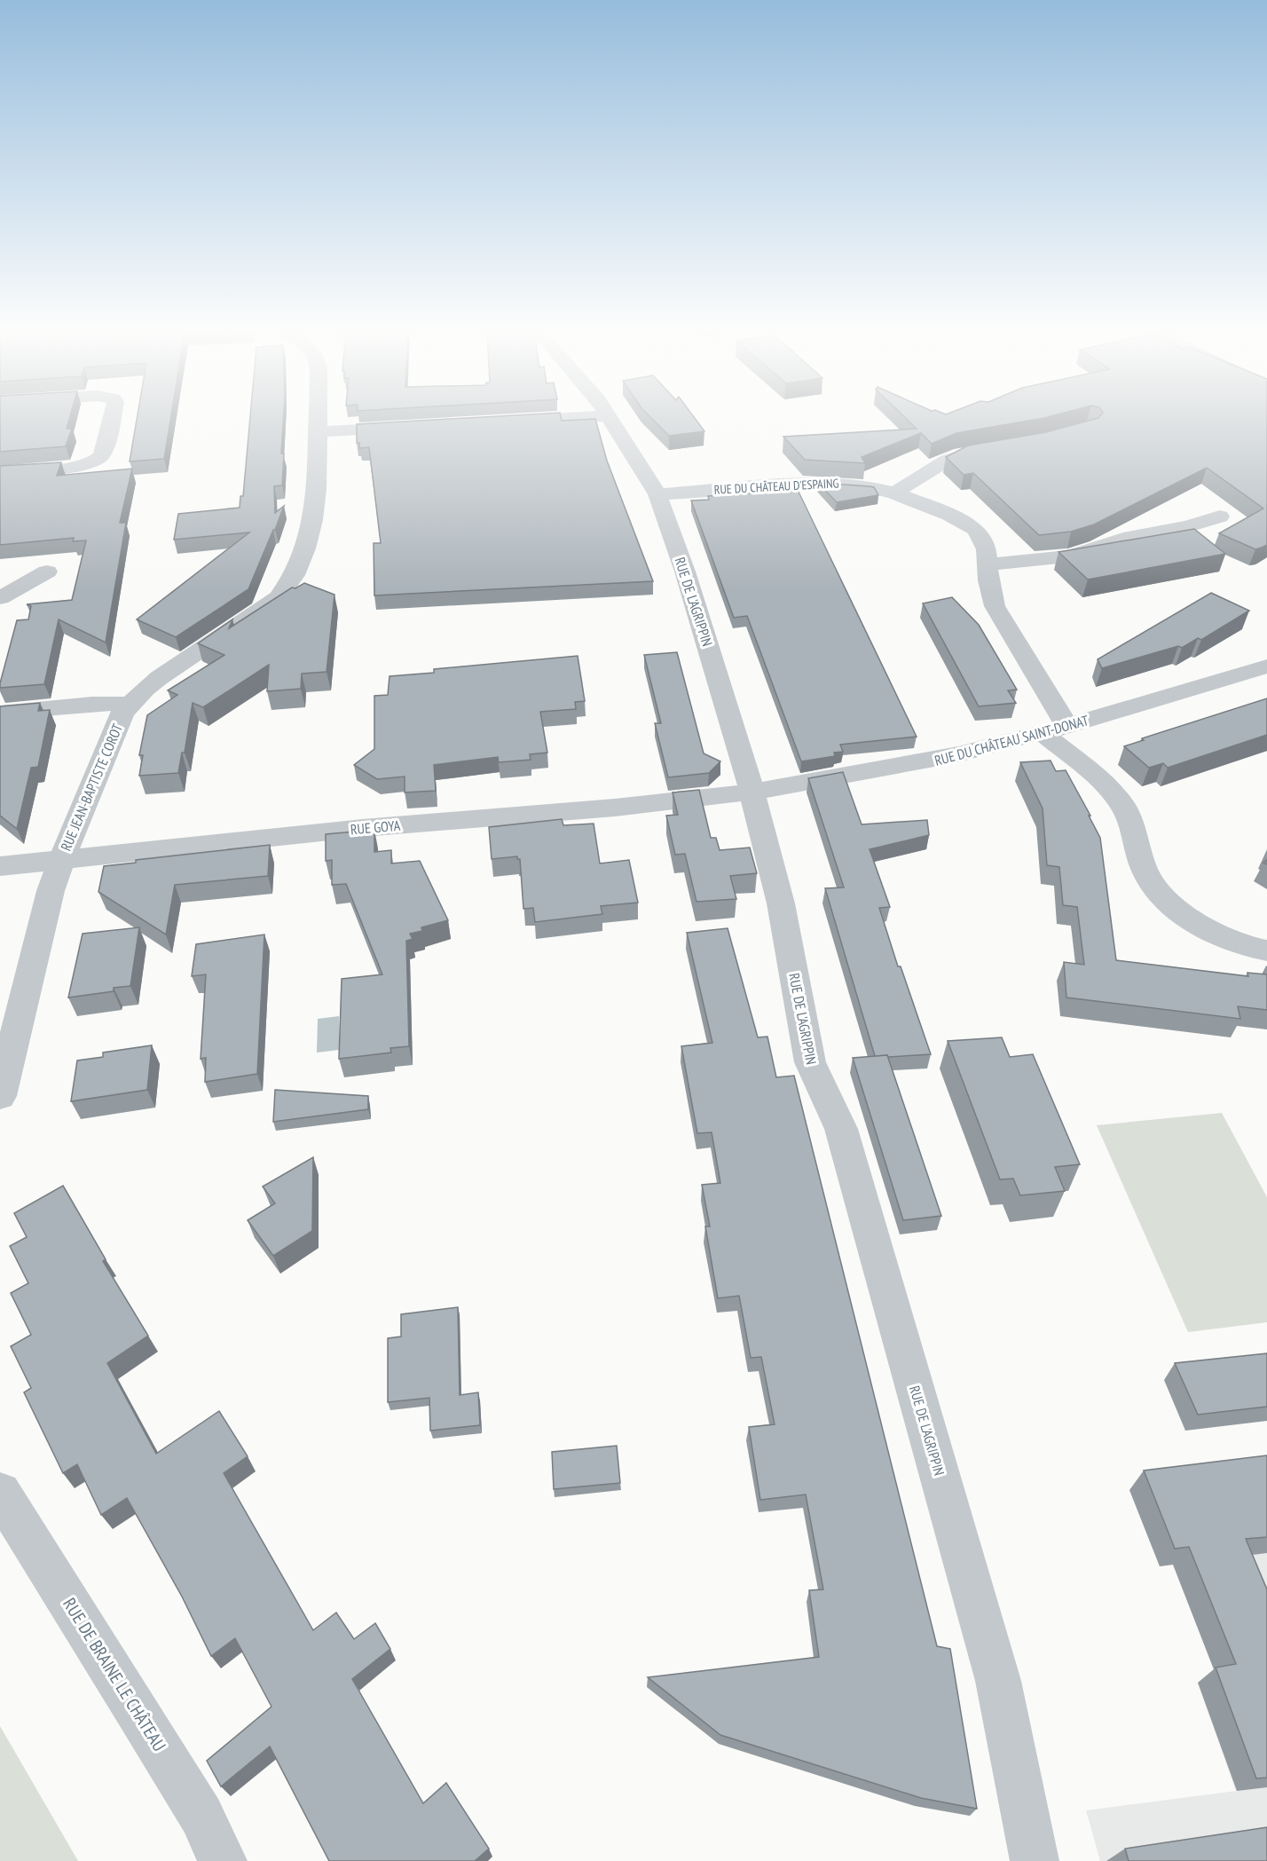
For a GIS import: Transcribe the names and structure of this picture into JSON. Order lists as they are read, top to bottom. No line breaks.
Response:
{"streets":{"street":["RUE DU CHÂTEAU D'ESPAING","RUE DE L'AGRIPPIN","RUE DU CHÂTEAU SAINT-DONAT","RUE JEAN-BAPTISTE COROT","RUE GOYA","RUE DE BRAINE LE CHÂTEAU"]},"crossings":[["RUE DU CHÂTEAU D'ESPAING","RUE DE L'AGRIPPIN"],["RUE DU CHÂTEAU D'ESPAING","RUE DU CHÂTEAU SAINT-DONAT"],["RUE DE L'AGRIPPIN","RUE DU CHÂTEAU SAINT-DONAT"],["RUE DE L'AGRIPPIN","RUE GOYA"],["RUE DU CHÂTEAU SAINT-DONAT","RUE GOYA"],["RUE JEAN-BAPTISTE COROT","RUE GOYA"]]}
